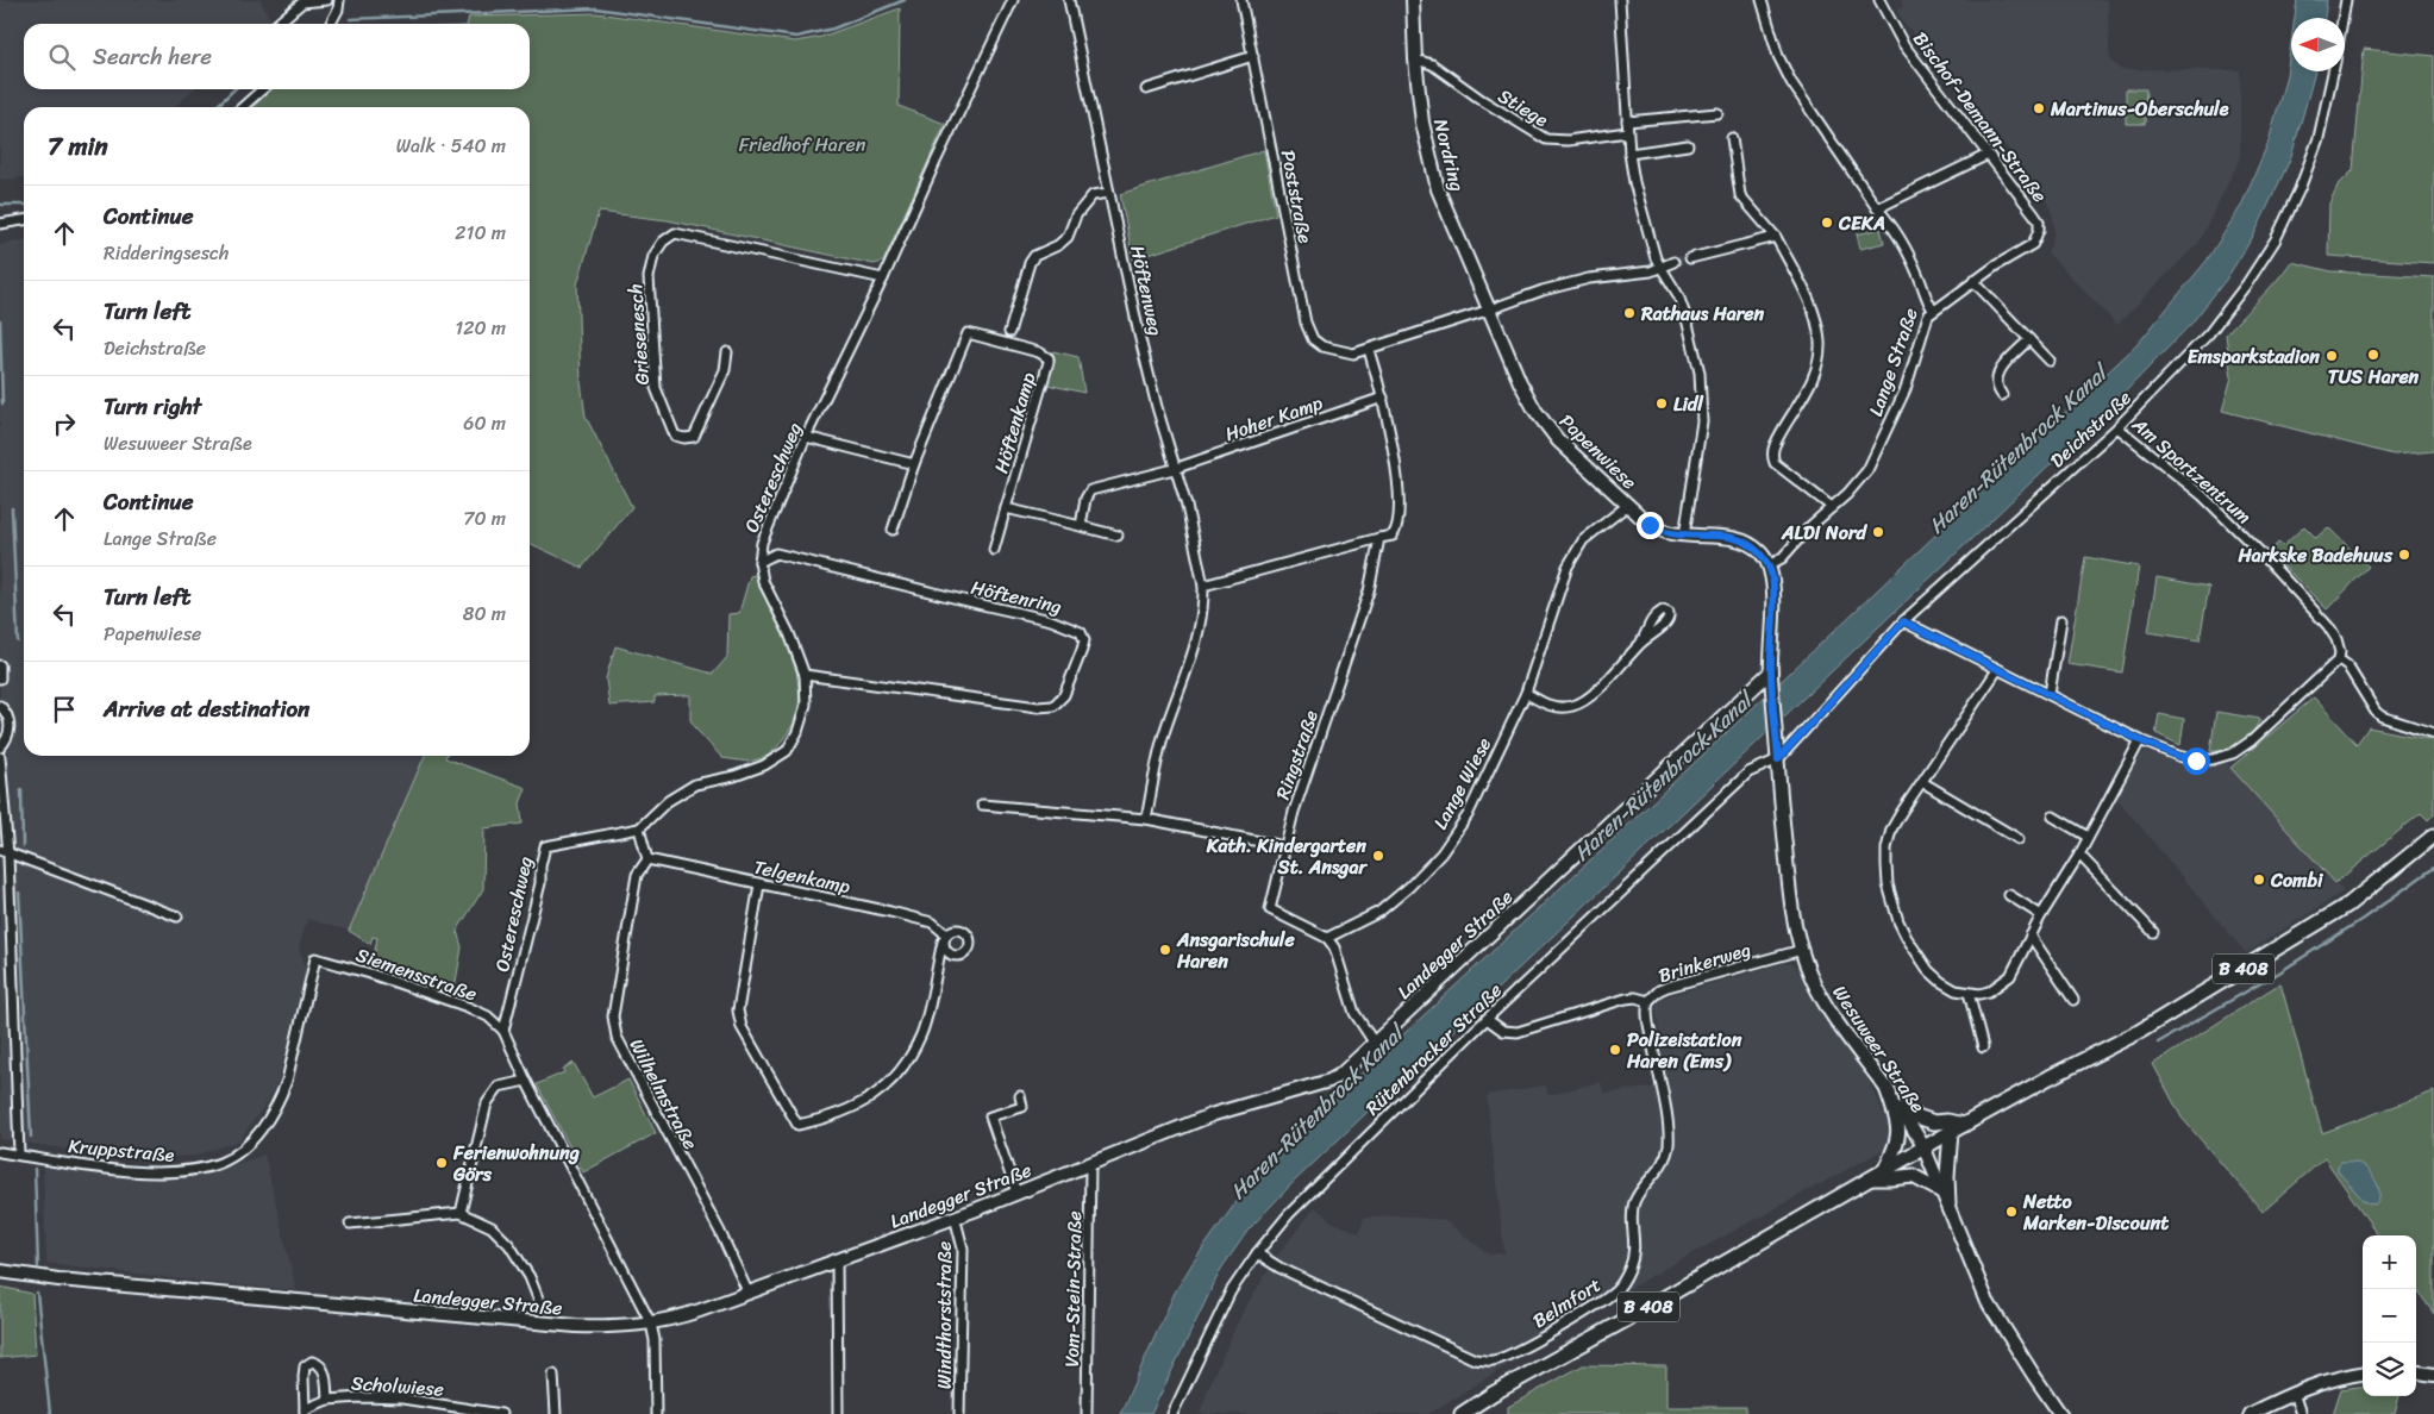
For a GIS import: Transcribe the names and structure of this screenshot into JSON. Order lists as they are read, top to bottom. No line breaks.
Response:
{"streets":{"main road":["Nordring","Papenwiese","Landegger Straße","B 408","Wesuweer Straße"],"street":["Stiege","Bischof-Demann-Straße","Poststraße","Höftenweg","Griesenesch","Lange Straße","Hoher Kamp","Höftenkamp","Deichstraße","Am Sportzentrum","Ostereschweg","Höftenring","Ringstraße","Lange Wiese","Telgenkamp","Brinkerweg","Siemensstraße","Rütenbrocker Straße","Wilhelmstraße","Kruppstraße","Vom-Stein-Straße","Belmfort","Windthorststraße","Scholwiese"]},"crossings":[["Stiege","Nordring"],["Bischof-Demann-Straße","Lange Straße"],["Nordring","Papenwiese"],["Höftenweg","Hoher Kamp"],["Griesenesch","Ostereschweg"],["Lange Straße","Papenwiese"],["Deichstraße","Am Sportzentrum"],["Deichstraße","Rütenbrocker Straße"],["Deichstraße","Wesuweer Straße"],["Papenwiese","Lange Wiese"],["Ostereschweg","Höftenring"],["Ostereschweg","Siemensstraße"],["Ringstraße","Lange Wiese"],["Telgenkamp","Wilhelmstraße"],["Landegger Straße","Wesuweer Straße"],["Landegger Straße","Wilhelmstraße"],["Landegger Straße","Vom-Stein-Straße"],["Landegger Straße","Windthorststraße"],["Brinkerweg","Rütenbrocker Straße"],["Brinkerweg","Wesuweer Straße"],["Brinkerweg","Belmfort"],["B 408","Wesuweer Straße"],["Siemensstraße","Kruppstraße"],["Rütenbrocker Straße","Wesuweer Straße"],["Rütenbrocker Straße","Belmfort"]],"water":["Haren-Rütenbrock Kanal"],"parks":["Friedhof Haren"],"places":["Martinus-Oberschule","CEKA","Rathaus Haren","TUS Haren","Emsparkstadion","Lidl","ALDI Nord","Harkske Badehuus","Kath. Kindergarten St. Ansgar","Combi","Ansgarischule Haren","Polizeistation Haren (Ems)","Ferienwohnung Görs","Netto Marken-Discount"],"north":"left","page":{"search":"Search here","heading":["7 min","Walk · 540 m"],"list":[["Continue","Ridderingsesch","210 m"],["Turn left","Deichstraße","120 m"],["Turn right","Wesuweer Straße","60 m"],["Continue","Lange Straße","70 m"],["Turn left","Papenwiese","80 m"],"Arrive at destination"],"map_buttons":["+","−"]}}
